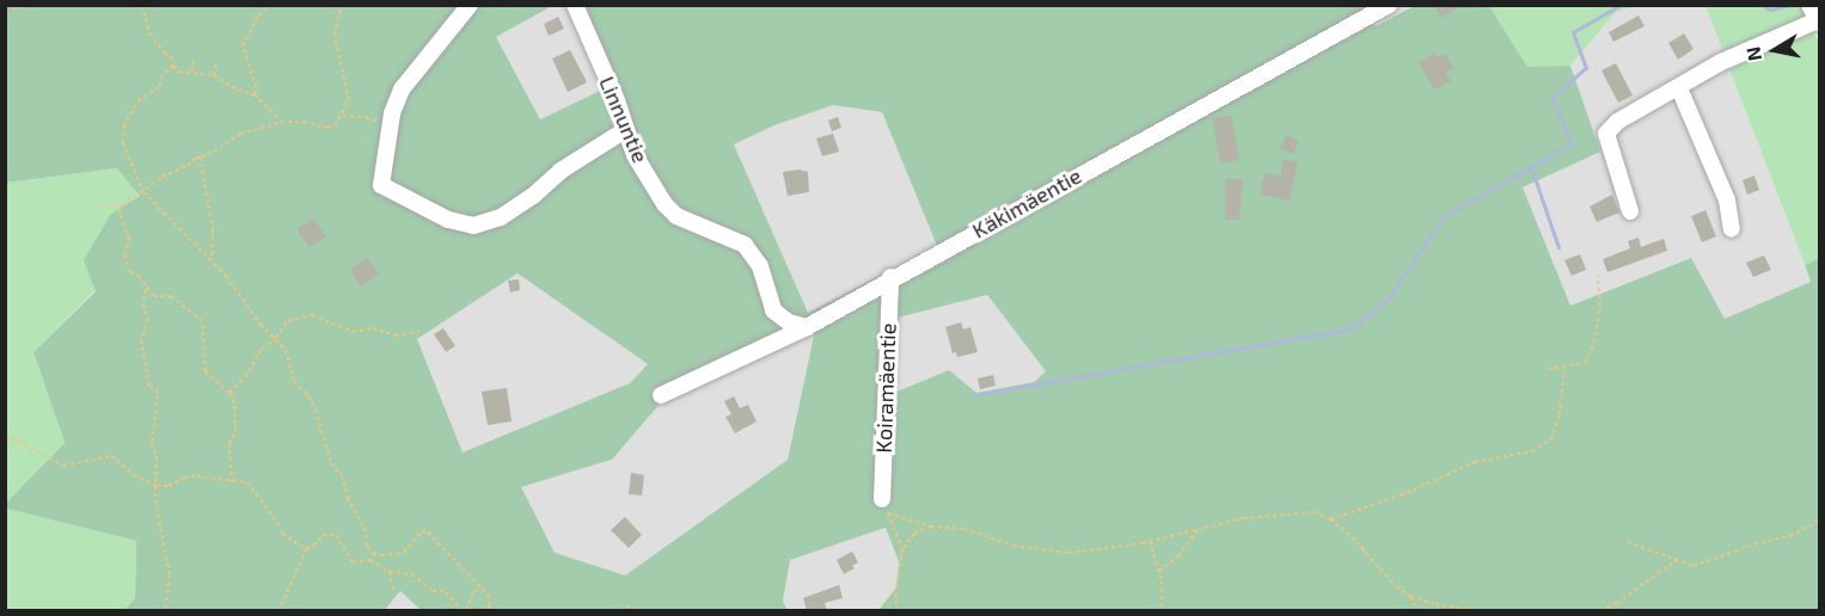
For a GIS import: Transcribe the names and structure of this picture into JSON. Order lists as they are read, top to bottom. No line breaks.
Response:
{"streets":{"street":["Linnuntie","Käkimäentie","Koiramäentie"]},"crossings":[["Linnuntie","Käkimäentie"],["Käkimäentie","Koiramäentie"]],"north":"left"}
